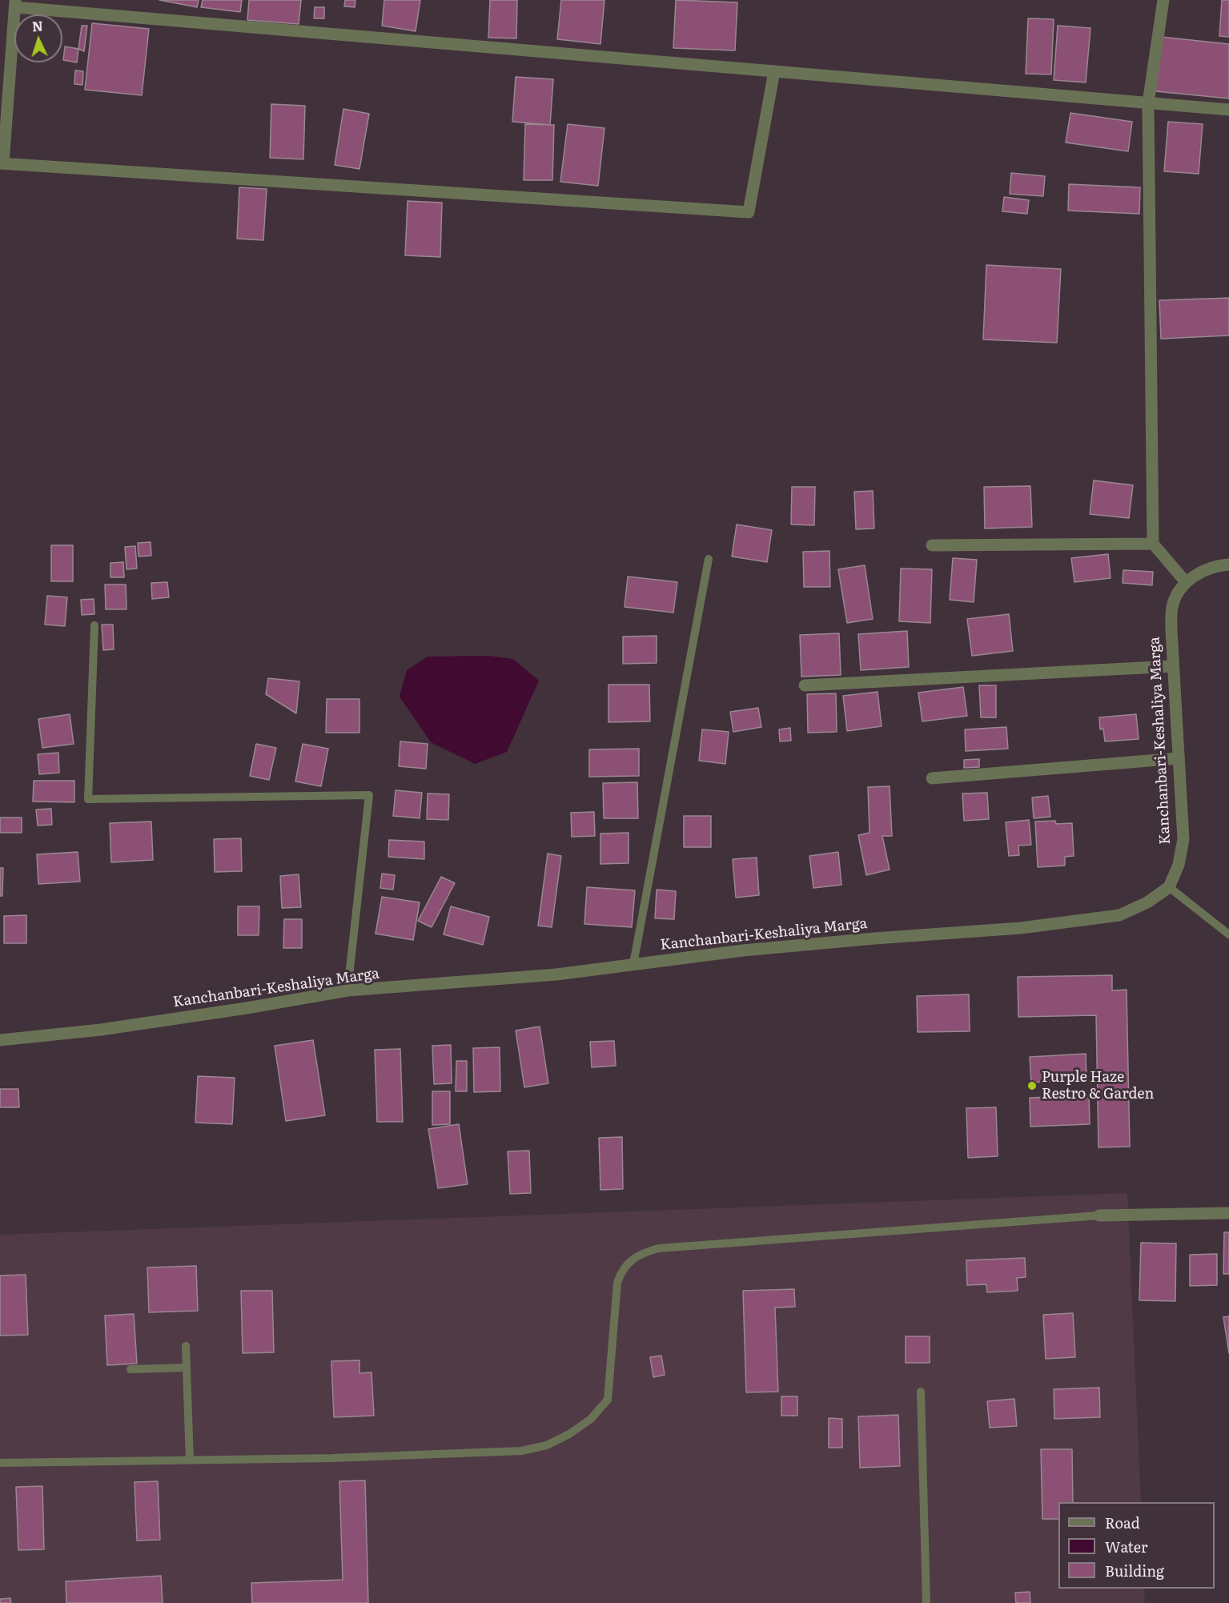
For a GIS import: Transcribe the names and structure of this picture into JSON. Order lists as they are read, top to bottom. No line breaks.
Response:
{"streets":{"street":["Kanchanbari-Keshaliya Marga"]},"places":["Purple Haze Restro & Garden"],"legend":["Road","Water","Building"],"north":"top"}
